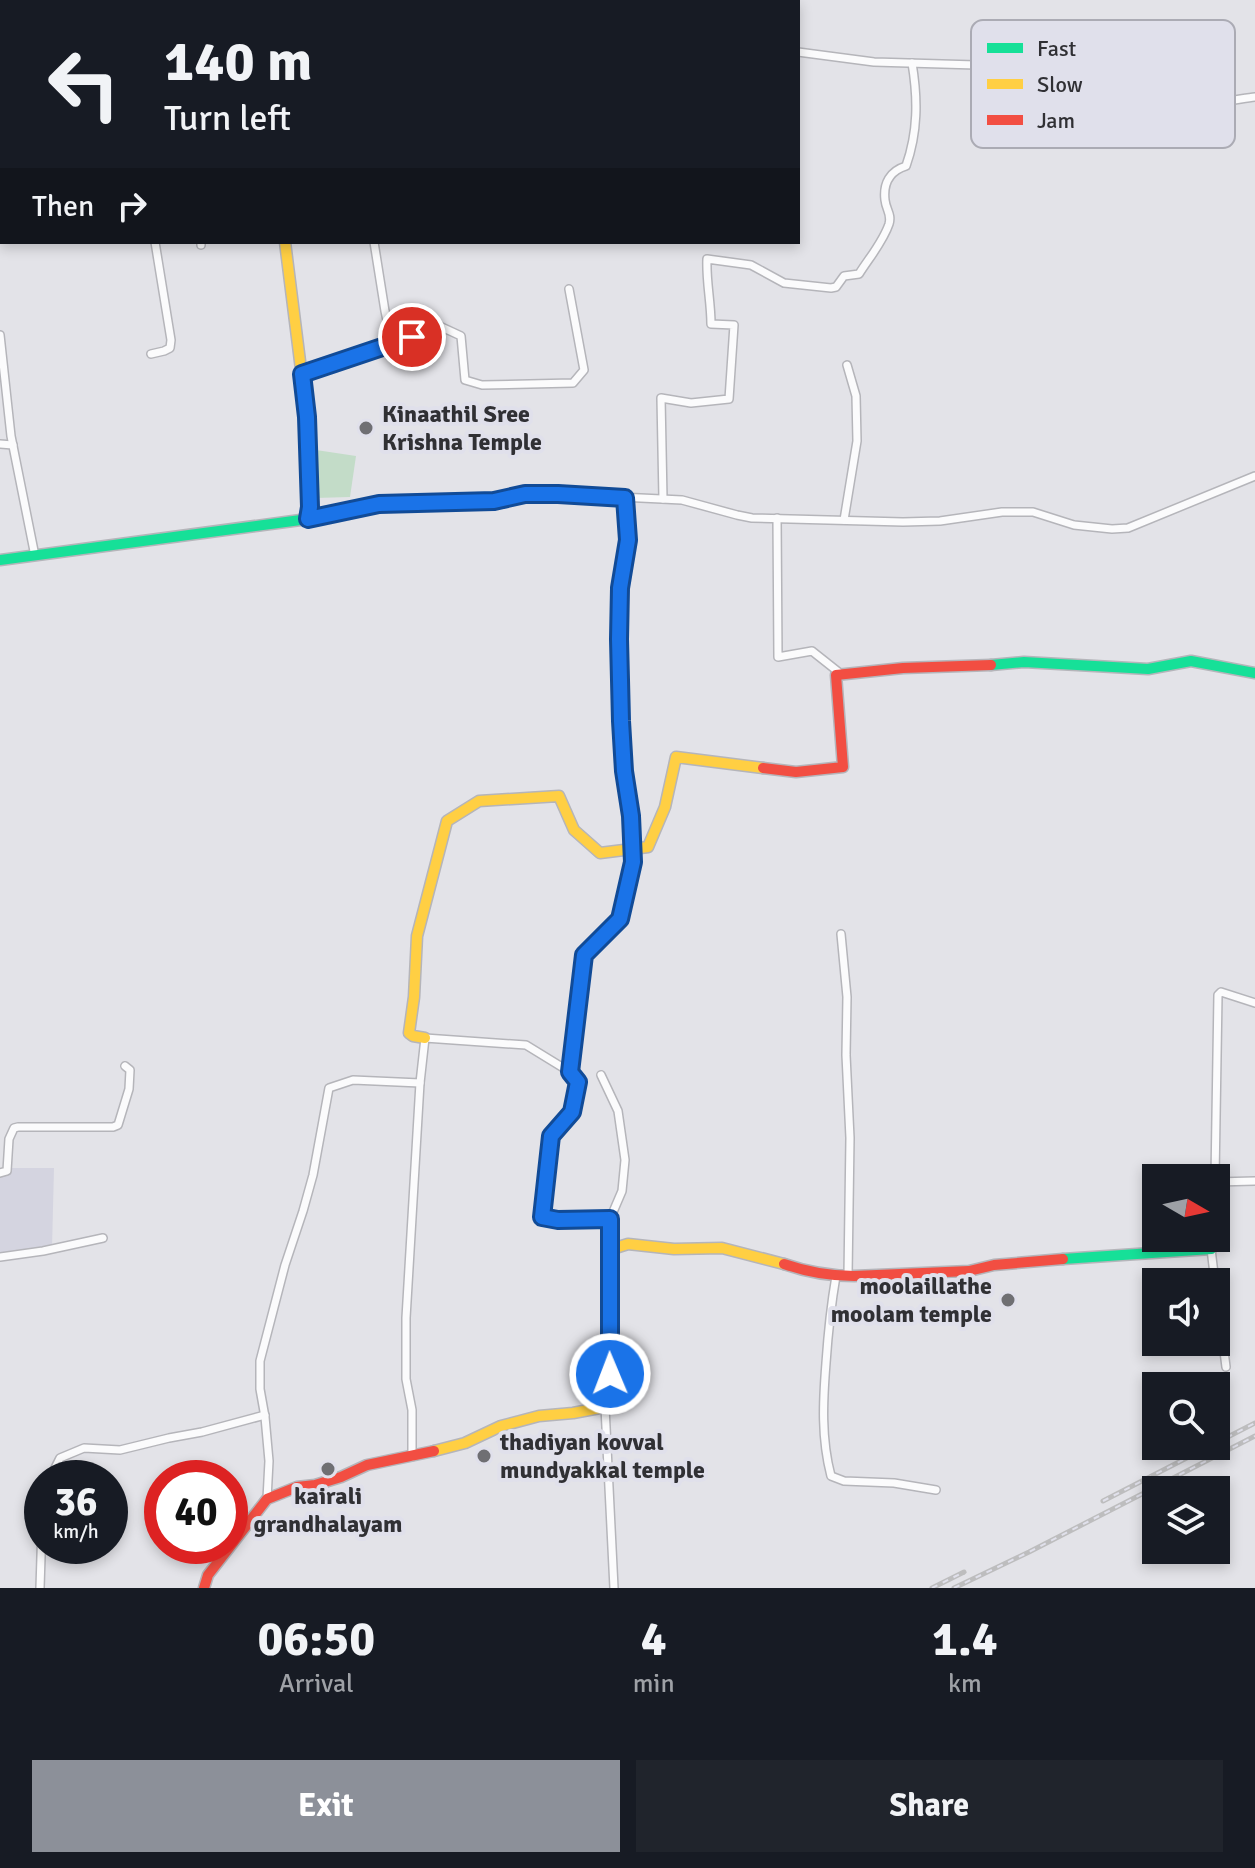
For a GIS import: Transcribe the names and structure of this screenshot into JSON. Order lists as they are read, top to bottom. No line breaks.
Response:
{"places":["Kinaathil Sree Krishna Temple","moolaillathe moolam temple","thadiyan kovval mundyakkal temple","kairali grandhalayam"],"legend":["Fast","Slow","Jam"],"north":"right","page":{"turn":["140 m","Turn left"],"then":"Then","speed":"36 km/h","limit":"40","eta":["06:50","Arrival","4","min","1.4","km"],"buttons":["Exit","Share"]}}
